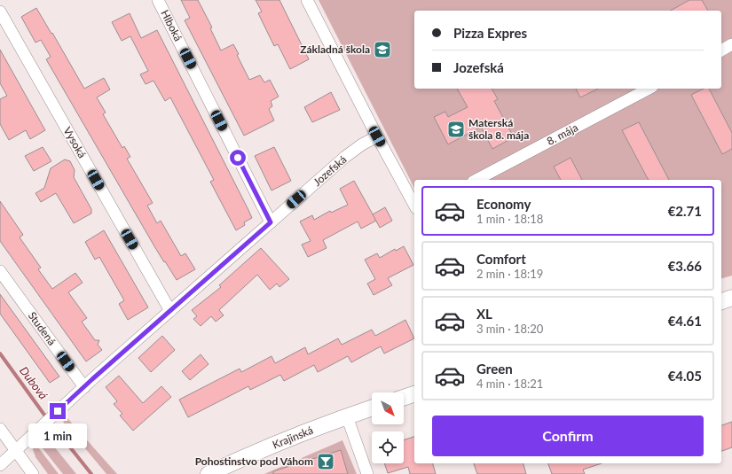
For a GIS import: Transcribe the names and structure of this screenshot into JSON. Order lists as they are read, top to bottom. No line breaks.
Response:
{"streets":{"main road":["Krajinská"],"street":["Hlboká","8. mája","Vysoká","Jozefská","Studená"]},"crossings":[["Hlboká","Jozefská"],["Vysoká","Jozefská"],["Jozefská","Studená"]],"water":["Dubová"],"places":{"school or university":["Základná škola","Materská škola 8. mája"],"bar":["Pohostinstvo pod Váhom"]},"north":"bottom right","page":{"banner":["Pizza Expres","Jozefská"],"list":[{"name":"Economy","note":"1 min · 18:18","value":"€2.71"},{"name":"Comfort","note":"2 min · 18:19","value":"€3.66"},{"name":"XL","note":"3 min · 18:20","value":"€4.61"},{"name":"Green","note":"4 min · 18:21","value":"€4.05"}],"buttons":"Confirm","bubble":"1 min"}}
